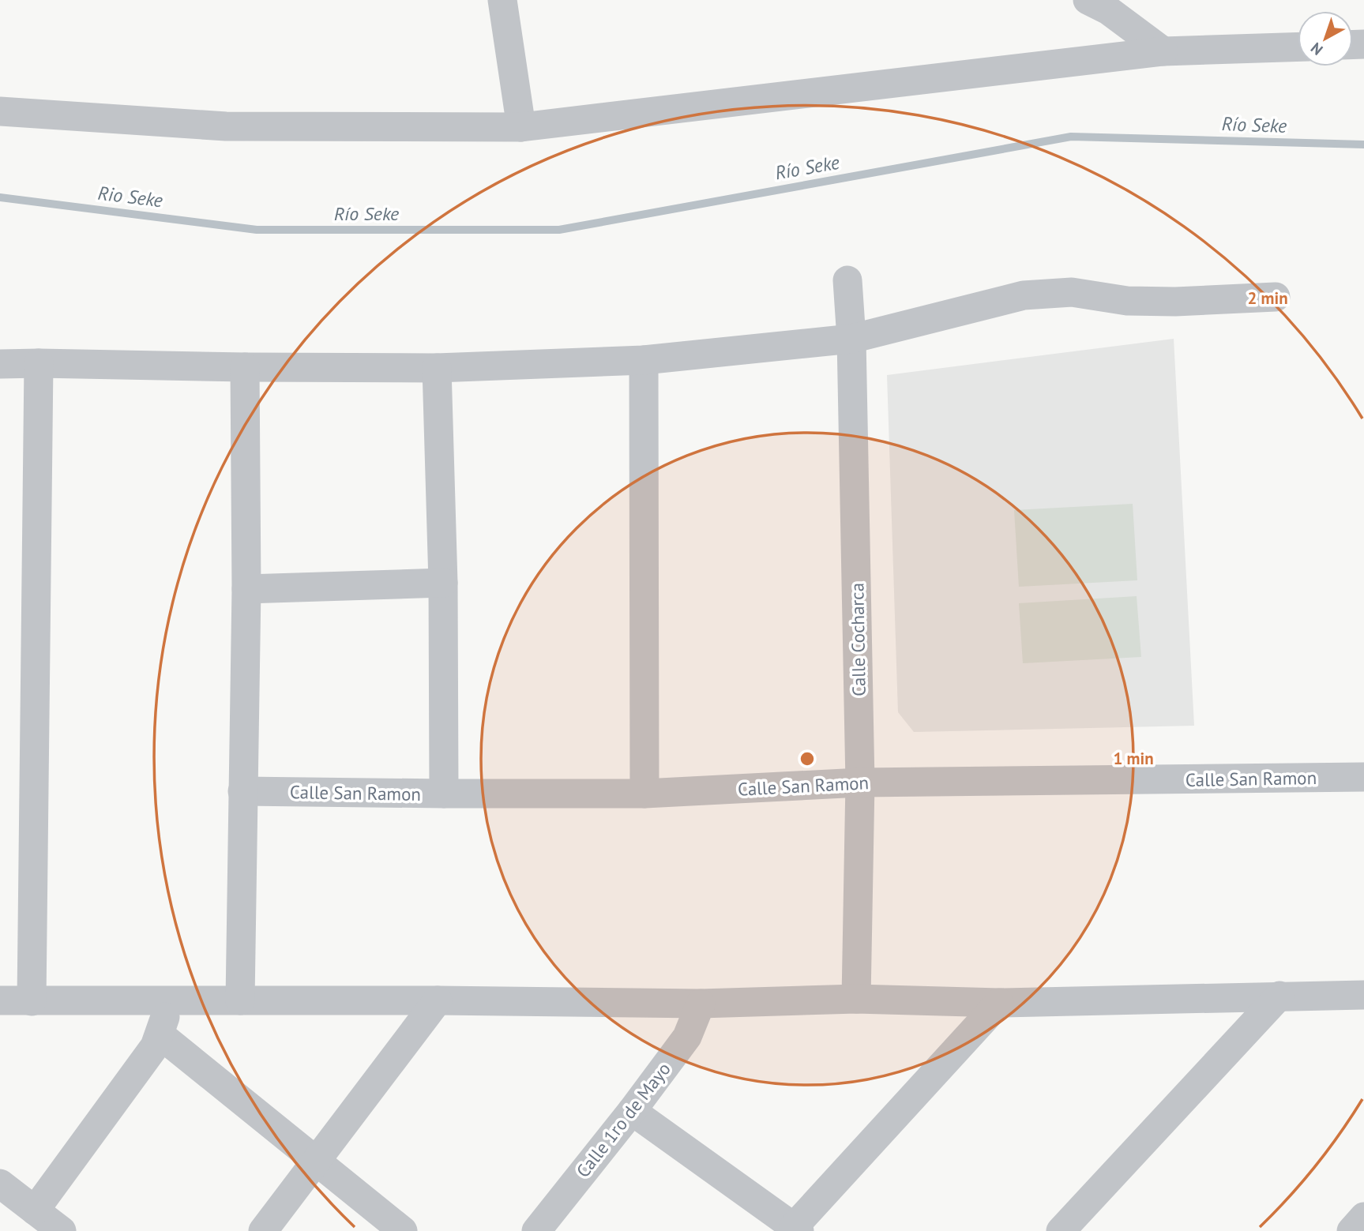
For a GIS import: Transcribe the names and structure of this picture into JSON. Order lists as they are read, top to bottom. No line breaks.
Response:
{"streets":{"street":["Calle Cocharca","Calle San Ramon","Calle 1ro de Mayo"]},"crossings":[["Calle Cocharca","Calle San Ramon"]],"water":["Río Seke","Rio Seke"],"north":"bottom left","rings":["2 min","1 min"]}
